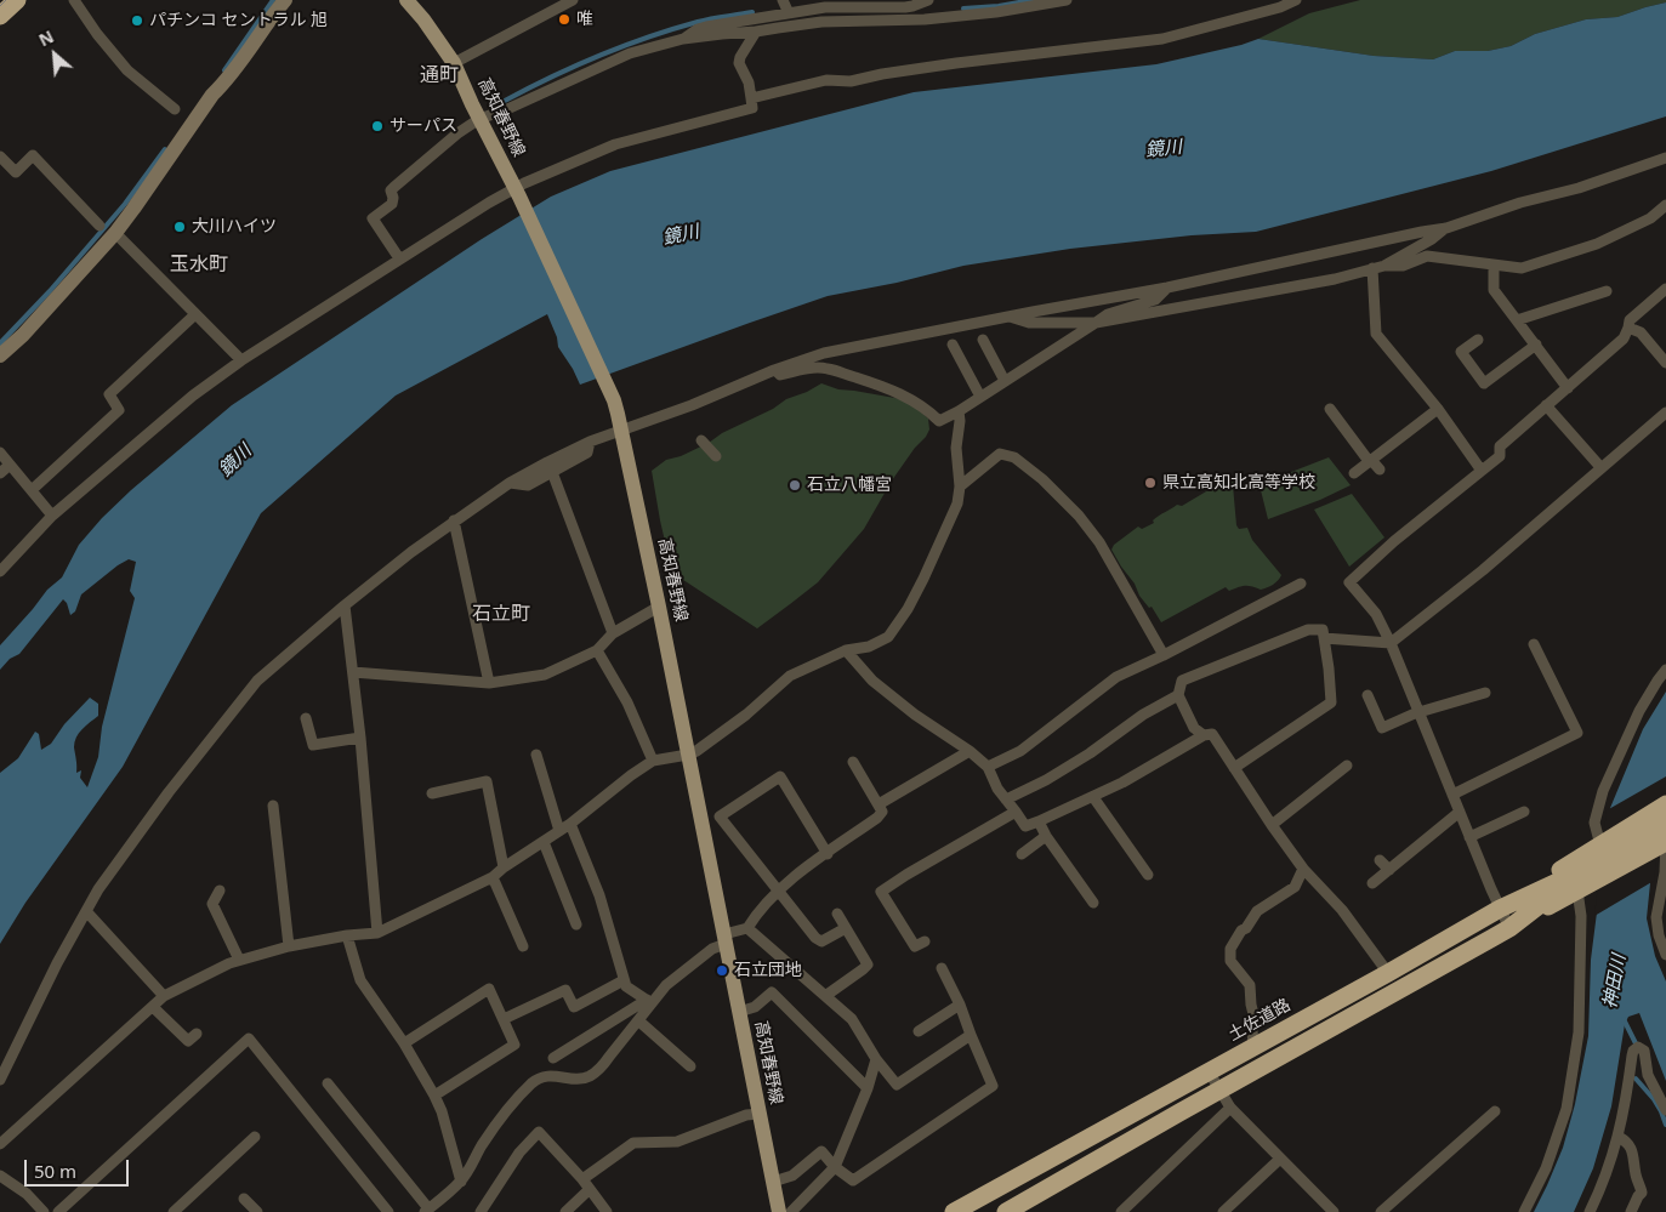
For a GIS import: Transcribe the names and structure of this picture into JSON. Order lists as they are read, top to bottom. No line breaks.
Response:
{"streets":{"highway":["土佐道路"],"main road":["高知春野線"]},"districts":["通町","玉水町","石立町"],"water":["鏡川","神田川"],"places":["唯","パチンコ セントラル 旭","サーパス","大川ハイツ","県立高知北高等学校","石立八幡宮","石立団地"],"scale_bar":"50 m","north":"top left"}
